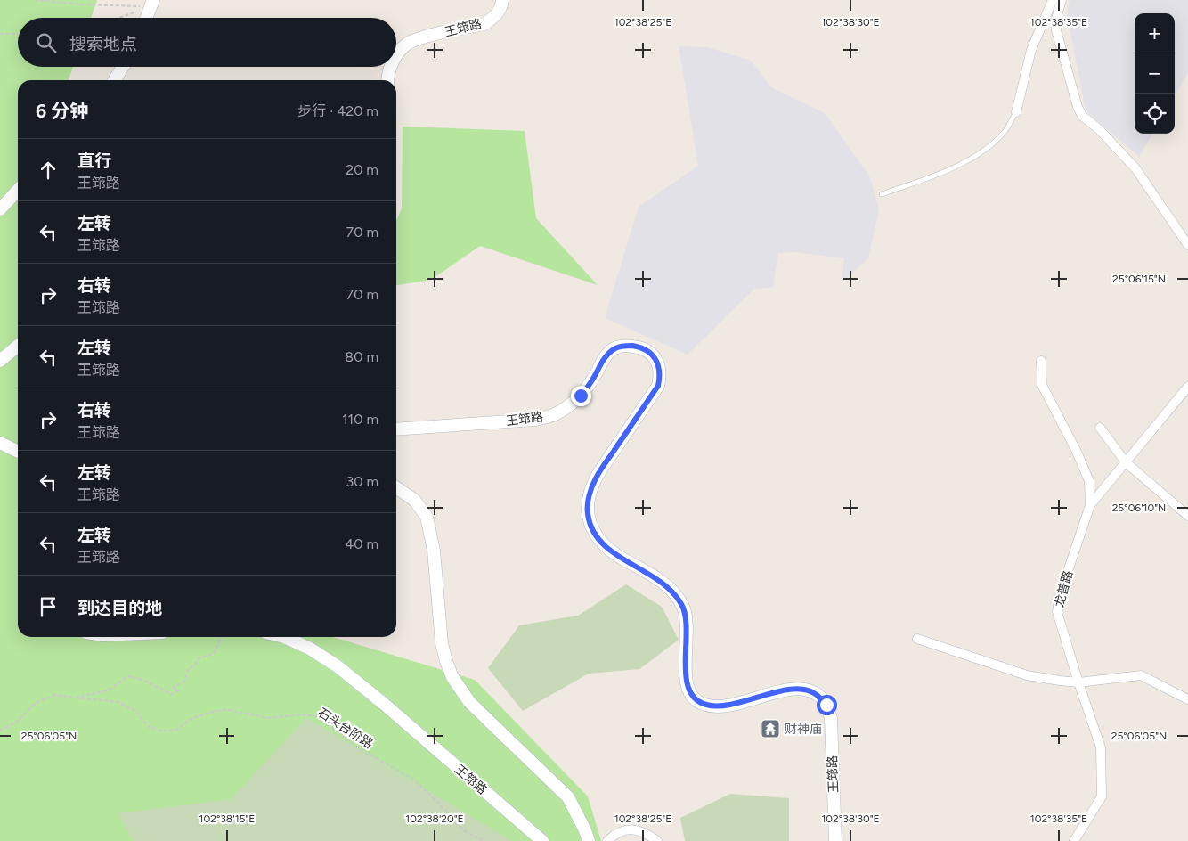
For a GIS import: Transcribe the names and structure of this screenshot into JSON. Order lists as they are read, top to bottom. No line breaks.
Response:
{"streets":{"main road":["王筇路"],"street":["龙普路"],"path":["石头台阶路"]},"places":{"temple":["财神庙"]},"page":{"map_buttons":["+","−"],"search":"搜索地点","heading":["6 分钟","步行 · 420 m"],"list":[["直行","王筇路","20 m"],["左转","王筇路","70 m"],["右转","王筇路","70 m"],["左转","王筇路","80 m"],["右转","王筇路","110 m"],["左转","王筇路","30 m"],["左转","王筇路","40 m"],"到达目的地"]},"coordinates":["102°38'25\"E","102°38'30\"E","102°38'35\"E","25°06'15\"N","25°06'10\"N","25°06'05\"N","102°38'15\"E","102°38'20\"E"]}
